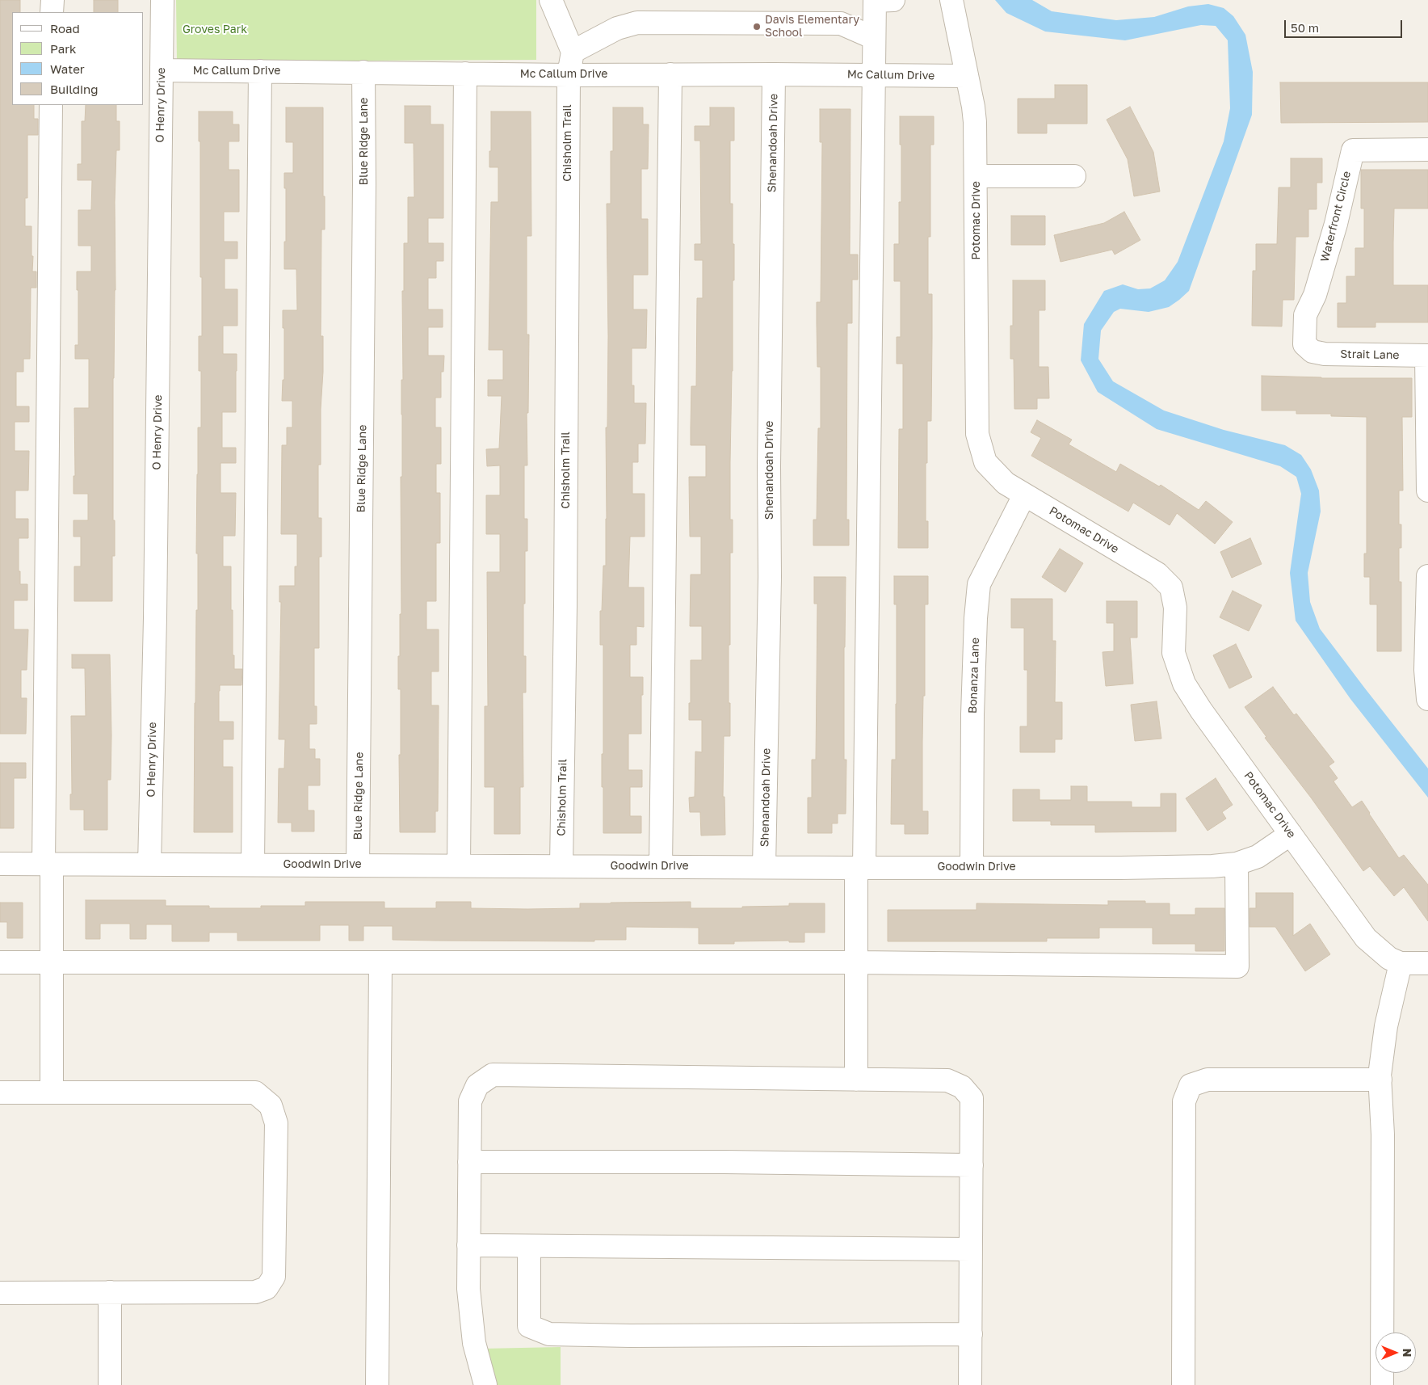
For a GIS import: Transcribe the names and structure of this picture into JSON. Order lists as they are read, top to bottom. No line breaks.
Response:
{"streets":{"street":["Mc Callum Drive","O Henry Drive","Blue Ridge Lane","Chisholm Trail","Shenandoah Drive","Waterfront Circle","Potomac Drive","Strait Lane","Bonanza Lane","Goodwin Drive"]},"crossings":[["Mc Callum Drive","O Henry Drive"],["Mc Callum Drive","Blue Ridge Lane"],["Mc Callum Drive","Chisholm Trail"],["Mc Callum Drive","Shenandoah Drive"],["Mc Callum Drive","Potomac Drive"],["O Henry Drive","Goodwin Drive"],["Blue Ridge Lane","Goodwin Drive"],["Chisholm Trail","Goodwin Drive"],["Shenandoah Drive","Goodwin Drive"],["Waterfront Circle","Strait Lane"],["Potomac Drive","Bonanza Lane"],["Potomac Drive","Goodwin Drive"],["Bonanza Lane","Goodwin Drive"]],"parks":["Groves Park"],"places":["Davis Elementary School"],"legend":["Road","Park","Water","Building"],"scale_bar":"50 m","north":"right"}
